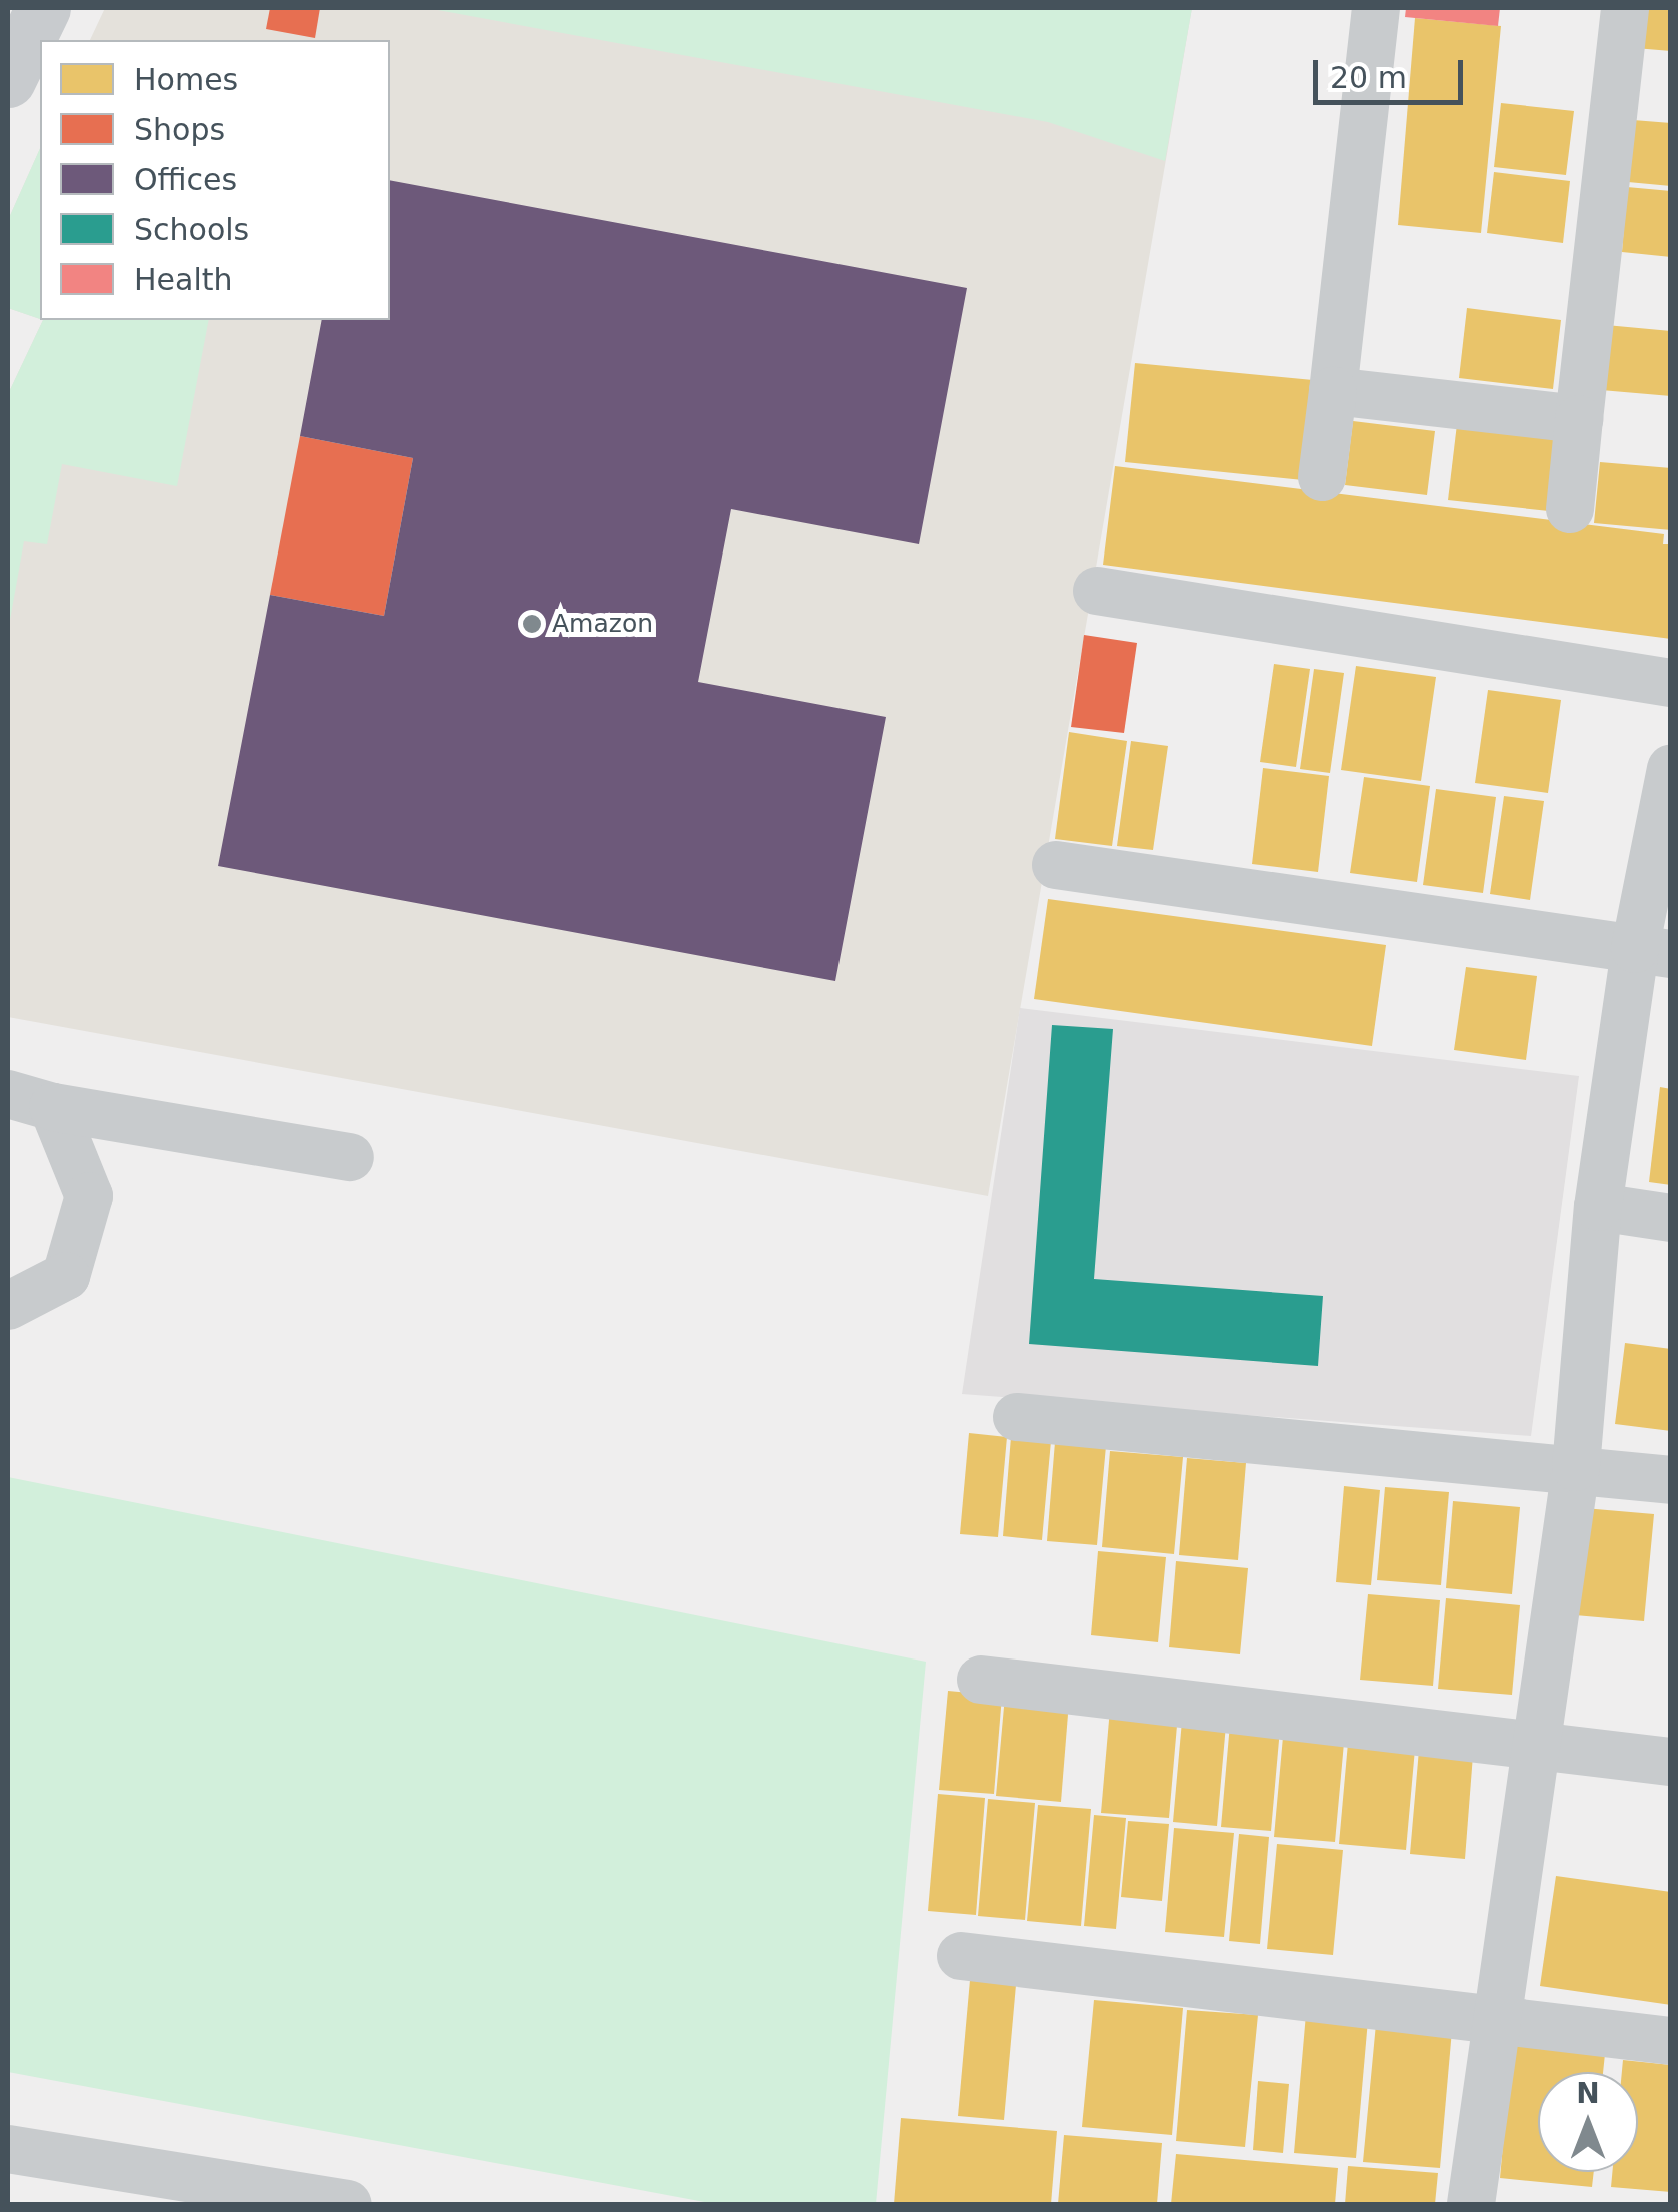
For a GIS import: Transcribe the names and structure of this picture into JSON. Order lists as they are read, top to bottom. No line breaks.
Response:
{"places":["Amazon"],"legend":["Homes","Shops","Offices","Schools","Health"],"scale_bar":"20 m","north":"top"}
